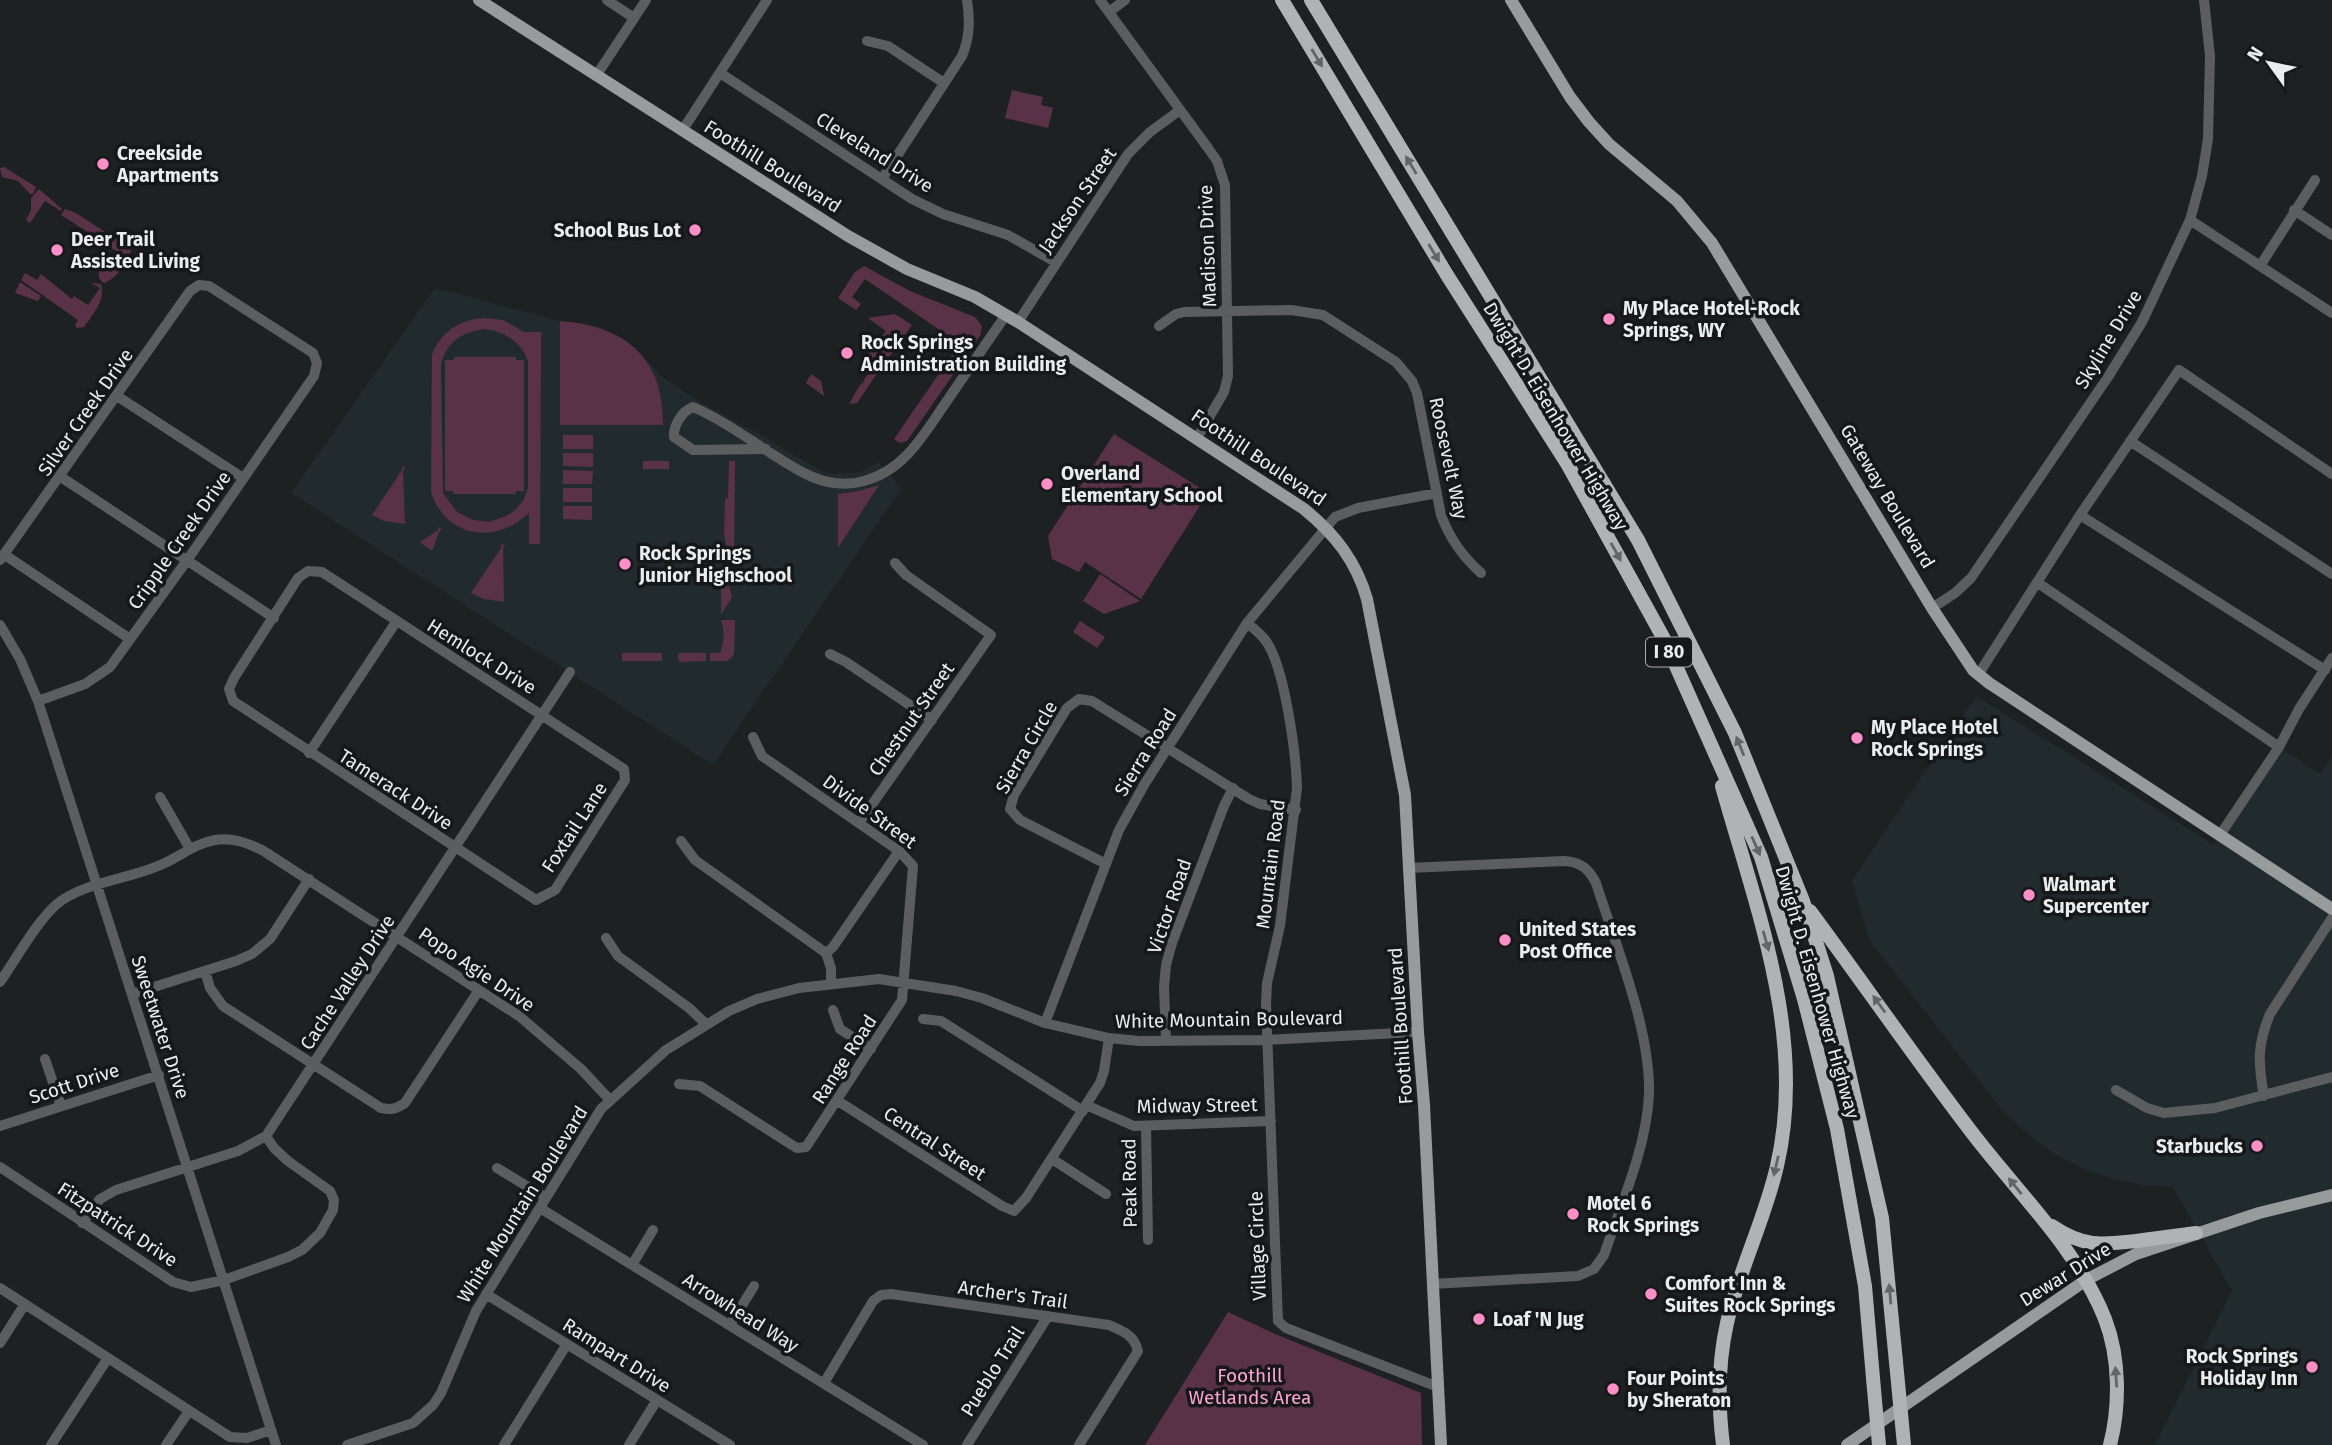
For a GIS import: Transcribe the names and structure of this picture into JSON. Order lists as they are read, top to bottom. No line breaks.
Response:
{"streets":{"highway":["Dwight D. Eisenhower Highway","I 80"],"main road":["Foothill Boulevard","Gateway Boulevard","Dewar Drive"],"street":["Cleveland Drive","Jackson Street","Madison Drive","Skyline Drive","Silver Creek Drive","Roosevelt Way","Cripple Creek Drive","Hemlock Drive","Chestnut Street","Sierra Circle","Sierra Road","Tamerack Drive","Divide Street","Foxtail Lane","Mountain Road","Victor Road","Popo Agie Drive","Cache Valley Drive","White Mountain Boulevard","Sweetwater Drive","Range Road","Scott Drive","Midway Street","Central Street","Peak Road","Fitzpatrick Drive","Village Circle","Archer's Trail","Arrowhead Way","Rampart Drive","Pueblo Trail"]},"crossings":[["Cleveland Drive","Jackson Street"],["Foothill Boulevard","Jackson Street"],["Foothill Boulevard","Madison Drive"],["Foothill Boulevard","Sierra Road"],["Foothill Boulevard","White Mountain Boulevard"],["Foothill Boulevard","Village Circle"],["Jackson Street","Madison Drive"],["Madison Drive","Roosevelt Way"],["Skyline Drive","Gateway Boulevard"],["Silver Creek Drive","Cripple Creek Drive"],["Cripple Creek Drive","Sweetwater Drive"],["Hemlock Drive","Tamerack Drive"],["Hemlock Drive","Foxtail Lane"],["Hemlock Drive","Cache Valley Drive"],["Chestnut Street","Divide Street"],["Sierra Circle","Sierra Road"],["Sierra Road","Mountain Road"],["Sierra Road","White Mountain Boulevard"],["Tamerack Drive","Foxtail Lane"],["Tamerack Drive","Cache Valley Drive"],["Divide Street","White Mountain Boulevard"],["Divide Street","Range Road"],["Mountain Road","White Mountain Boulevard"],["Mountain Road","Midway Street"],["Mountain Road","Village Circle"],["Victor Road","White Mountain Boulevard"],["Popo Agie Drive","Cache Valley Drive"],["Popo Agie Drive","White Mountain Boulevard"],["Popo Agie Drive","Sweetwater Drive"],["Cache Valley Drive","Sweetwater Drive"],["Cache Valley Drive","Fitzpatrick Drive"],["White Mountain Boulevard","Range Road"],["White Mountain Boulevard","Arrowhead Way"],["White Mountain Boulevard","Rampart Drive"],["Sweetwater Drive","Scott Drive"],["Sweetwater Drive","Fitzpatrick Drive"],["Range Road","Central Street"],["Midway Street","Peak Road"],["Midway Street","Village Circle"],["Archer's Trail","Arrowhead Way"],["Archer's Trail","Pueblo Trail"]],"parks":["Foothill Wetlands Area"],"places":["Creekside Apartments","School Bus Lot","Deer Trail Assisted Living","My Place Hotel-Rock Springs, WY","Rock Springs Administration Building","Overland Elementary School","Rock Springs Junior Highschool","My Place Hotel Rock Springs","Walmart Supercenter","United States Post Office","Starbucks","Motel 6 Rock Springs","Comfort Inn & Suites Rock Springs","Loaf 'N Jug","Rock Springs Holiday Inn","Four Points by Sheraton"],"north":"top left"}
